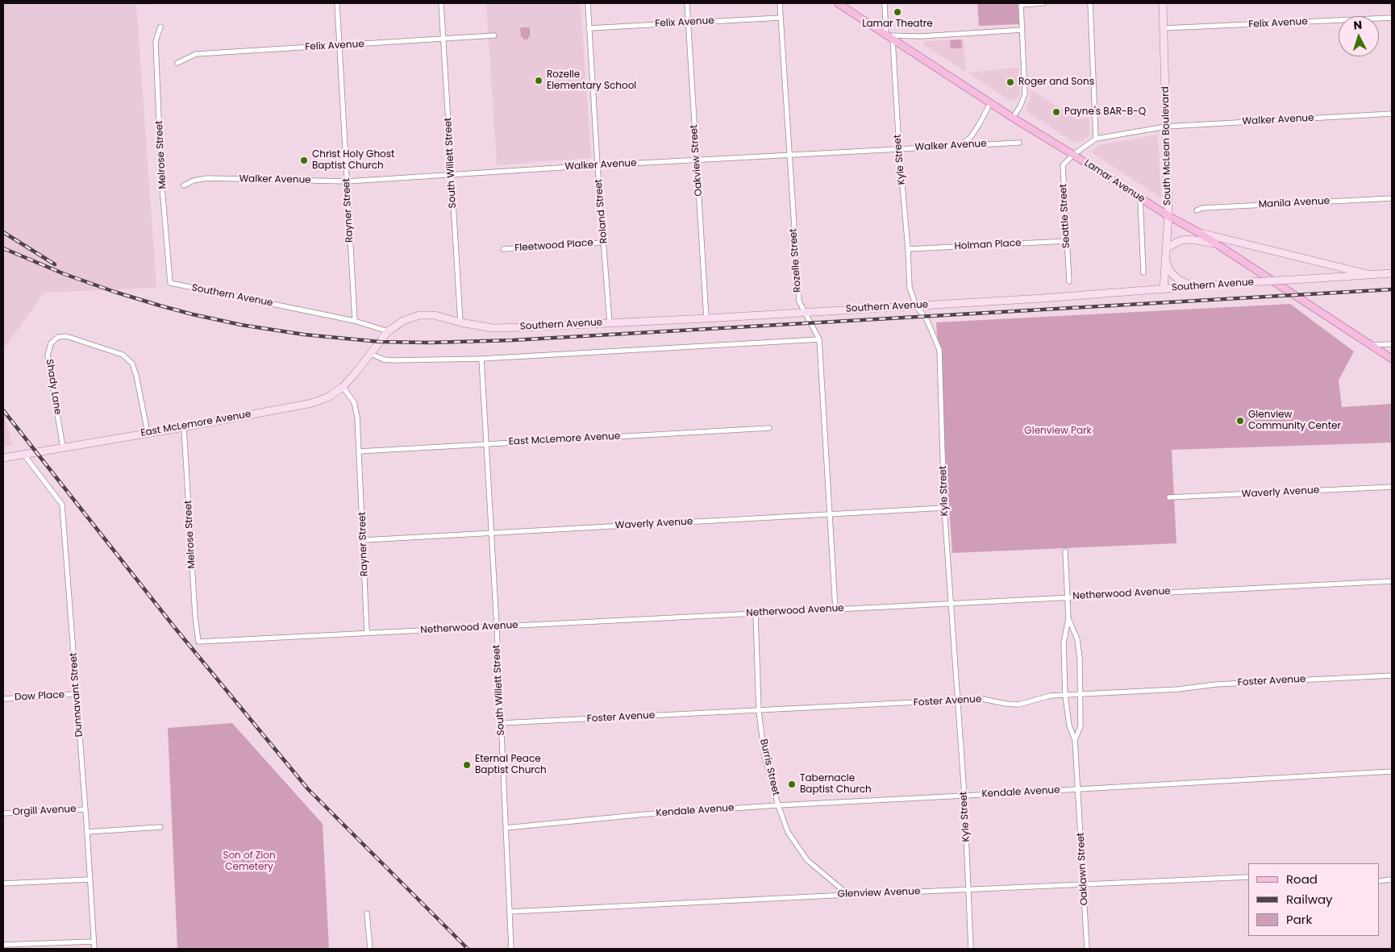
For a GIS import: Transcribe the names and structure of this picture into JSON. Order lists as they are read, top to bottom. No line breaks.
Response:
{"streets":{"main road":["South McLean Boulevard","Lamar Avenue","Southern Avenue","East McLemore Avenue"],"street":["Felix Avenue","Walker Avenue","Melrose Street","Kyle Street","Oakview Street","South Willett Street","Manila Avenue","Rayner Street","Roland Street","Seattle Street","Holman Place","Fleetwood Place","Rozelle Street","Shady Lane","Waverly Avenue","Netherwood Avenue","Foster Avenue","Dunnavant Street","Dow Place","Burris Street","Kendale Avenue","Orgill Avenue","Oaklawn Street","Glenview Avenue"]},"crossings":[["Felix Avenue","South McLean Boulevard"],["Felix Avenue","Oakview Street"],["Felix Avenue","South Willett Street"],["Felix Avenue","Rayner Street"],["Felix Avenue","Roland Street"],["Felix Avenue","Rozelle Street"],["Walker Avenue","South McLean Boulevard"],["Walker Avenue","Kyle Street"],["Walker Avenue","Oakview Street"],["Walker Avenue","South Willett Street"],["Walker Avenue","Lamar Avenue"],["Walker Avenue","Rayner Street"],["Walker Avenue","Roland Street"],["Walker Avenue","Seattle Street"],["Walker Avenue","Rozelle Street"],["South McLean Boulevard","Lamar Avenue"],["South McLean Boulevard","Southern Avenue"],["Melrose Street","Southern Avenue"],["Melrose Street","East McLemore Avenue"],["Melrose Street","Netherwood Avenue"],["Kyle Street","Lamar Avenue"],["Kyle Street","Holman Place"],["Kyle Street","Southern Avenue"],["Kyle Street","Waverly Avenue"],["Kyle Street","Netherwood Avenue"],["Kyle Street","Foster Avenue"],["Kyle Street","Kendale Avenue"],["Kyle Street","Glenview Avenue"],["Oakview Street","Southern Avenue"],["South Willett Street","Southern Avenue"],["South Willett Street","East McLemore Avenue"],["South Willett Street","Waverly Avenue"],["South Willett Street","Netherwood Avenue"],["South Willett Street","Foster Avenue"],["South Willett Street","Kendale Avenue"],["South Willett Street","Glenview Avenue"],["Lamar Avenue","Seattle Street"],["Rayner Street","Southern Avenue"],["Rayner Street","East McLemore Avenue"],["Rayner Street","Waverly Avenue"],["Rayner Street","Netherwood Avenue"],["Roland Street","Fleetwood Place"],["Roland Street","Southern Avenue"],["Seattle Street","Holman Place"],["Rozelle Street","Southern Avenue"],["Rozelle Street","Waverly Avenue"],["Rozelle Street","Netherwood Avenue"],["Southern Avenue","East McLemore Avenue"],["Shady Lane","East McLemore Avenue"],["East McLemore Avenue","Dunnavant Street"],["Netherwood Avenue","Burris Street"],["Foster Avenue","Burris Street"],["Dunnavant Street","Dow Place"],["Dunnavant Street","Orgill Avenue"],["Burris Street","Kendale Avenue"],["Burris Street","Glenview Avenue"],["Kendale Avenue","Oaklawn Street"],["Oaklawn Street","Glenview Avenue"]],"parks":["Glenview Park","Son of Zion Cemetery"],"places":["Lamar Theatre","Rozelle Elementary School","Roger and Sons","Payne's BAR-B-Q","Christ Holy Ghost Baptist Church","Glenview Community Center","Eternal Peace Baptist Church","Tabernacle Baptist Church"],"legend":["Road","Railway","Park"],"north":"top"}
